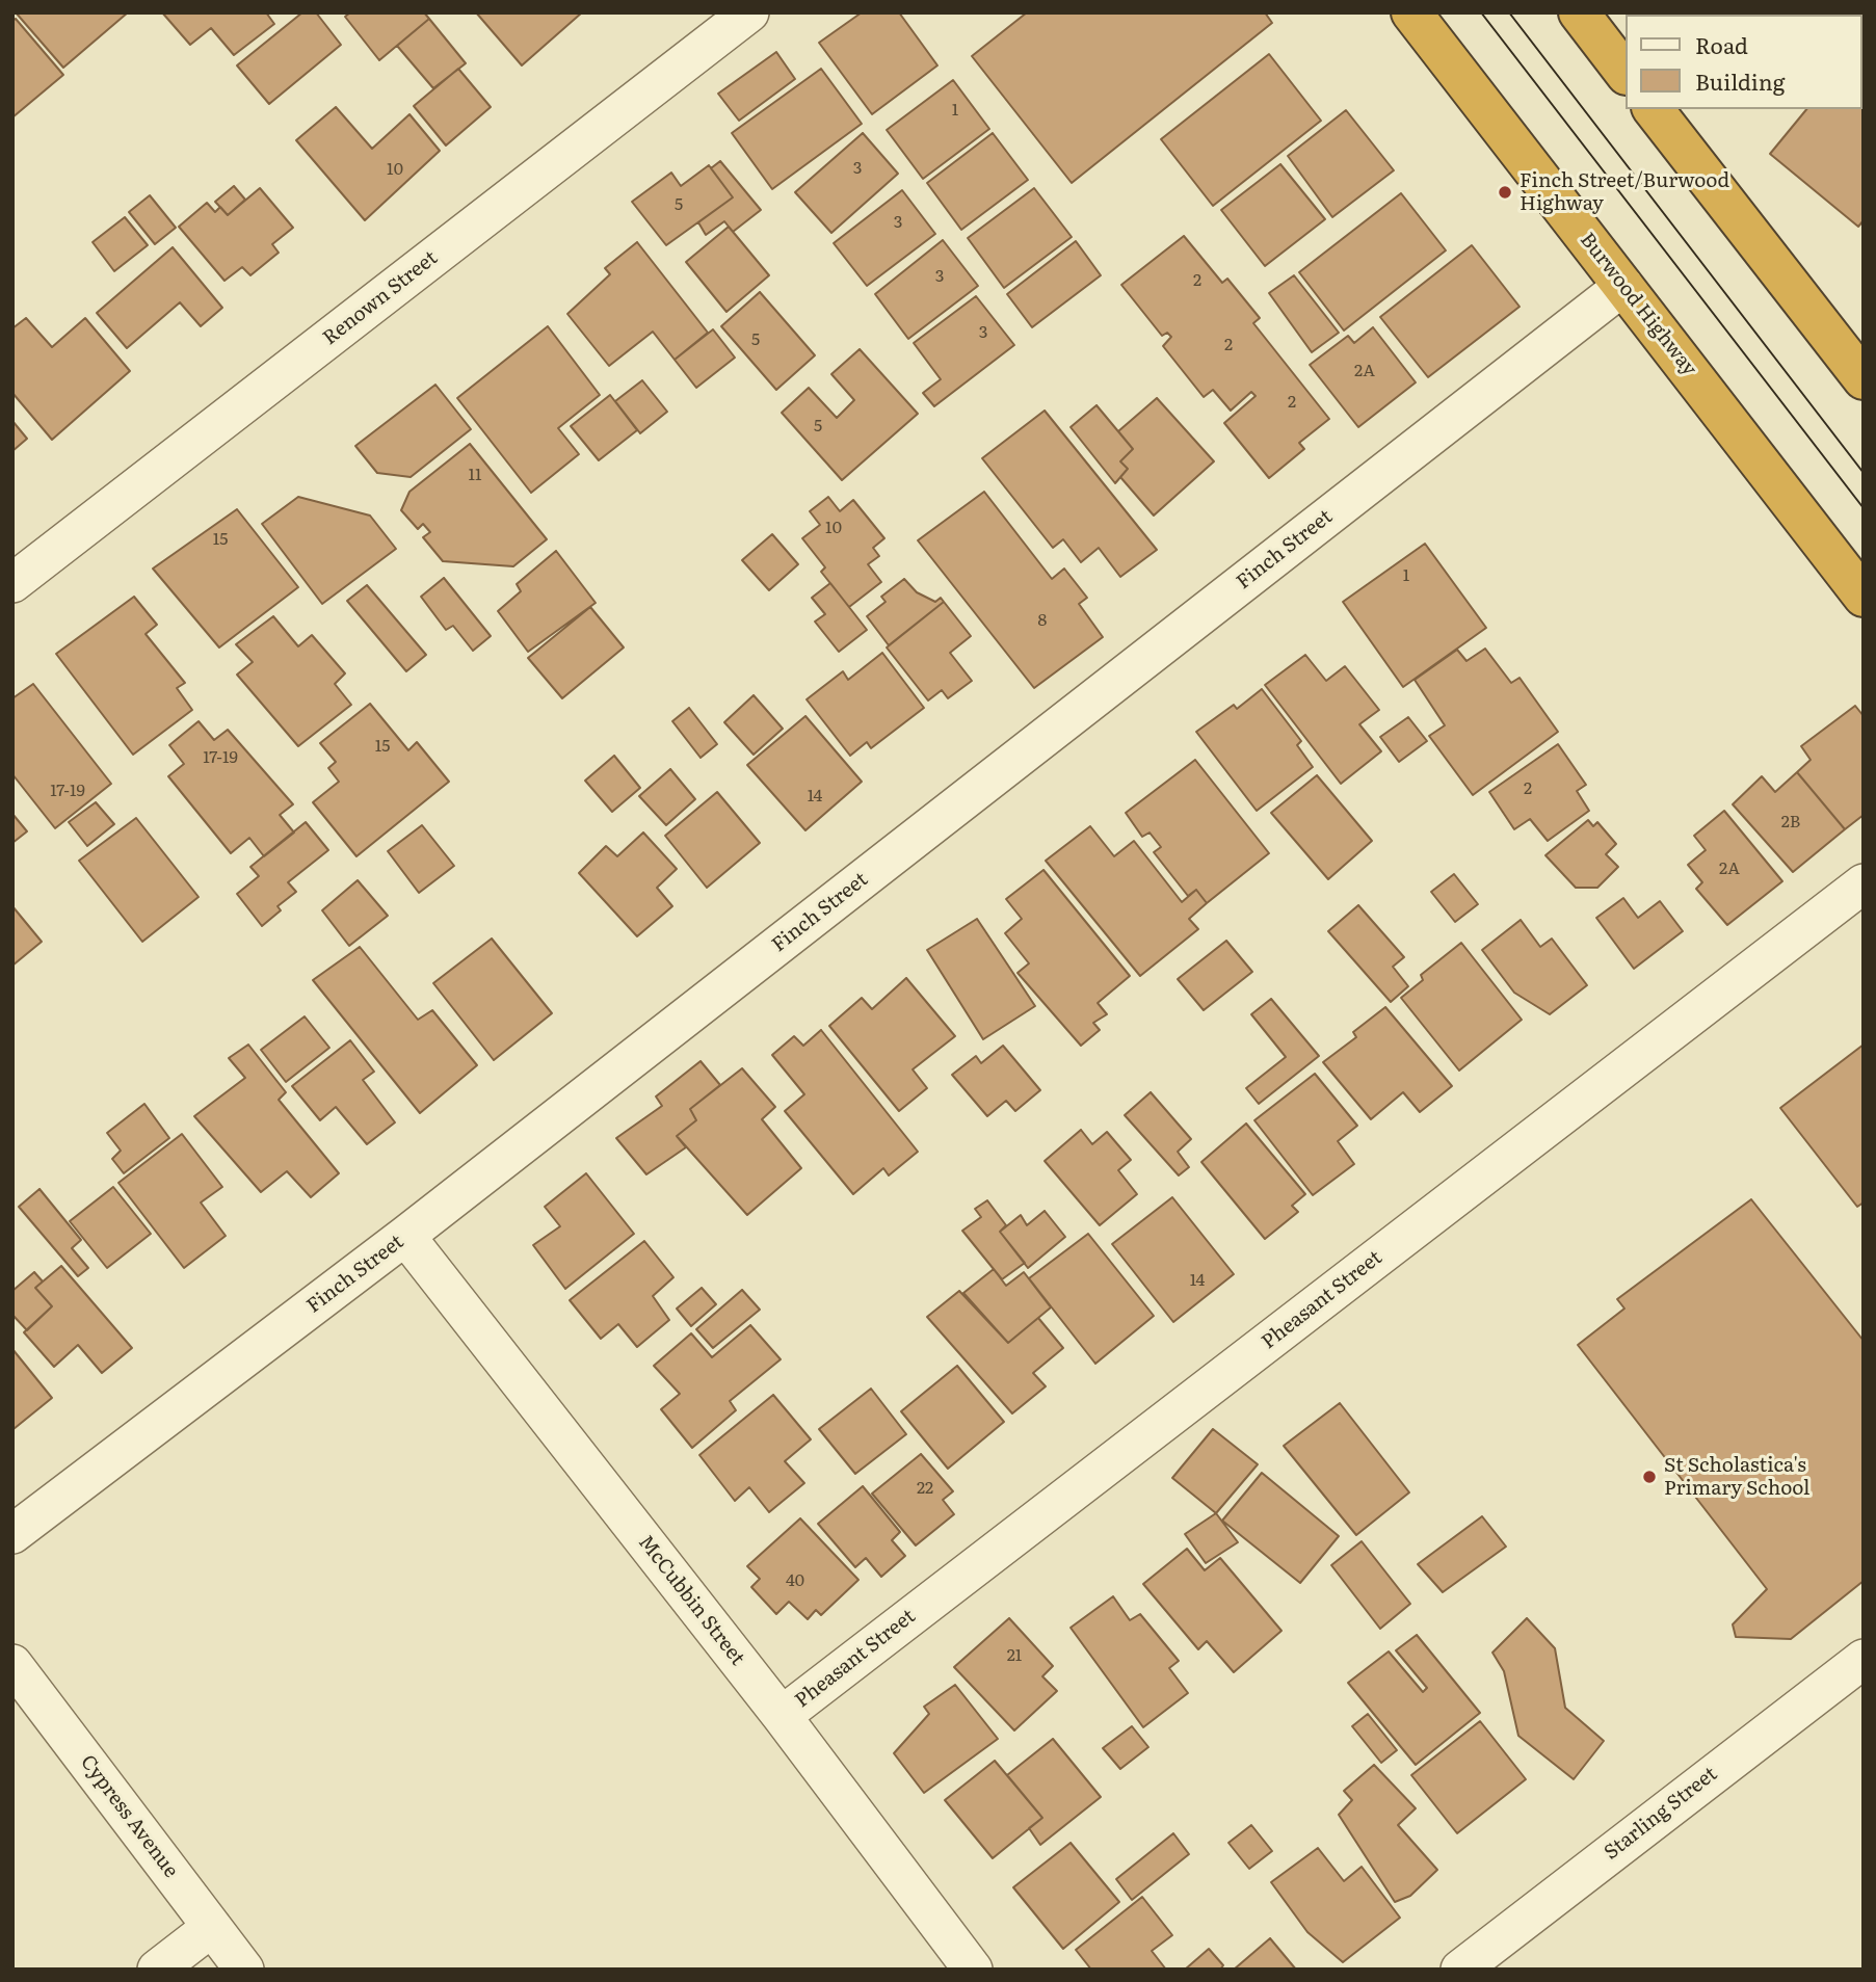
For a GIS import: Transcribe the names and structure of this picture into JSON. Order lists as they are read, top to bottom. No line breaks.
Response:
{"streets":{"highway":["Burwood Highway"],"street":["Renown Street","Finch Street","Pheasant Street","McCubbin Street","Starling Street","Cypress Avenue"]},"crossings":[["Burwood Highway","Finch Street"],["Finch Street","McCubbin Street"],["Pheasant Street","McCubbin Street"]],"places":["Finch Street/Burwood Highway","St Scholastica's Primary School"],"house_numbers":["1","3","10","5","3","3","2","3","5","2","2A","2","5","11","10","15","1","8","15","17-19","2","17-19","14","2B","2A","14","22","40","21"],"legend":["Road","Building"]}
